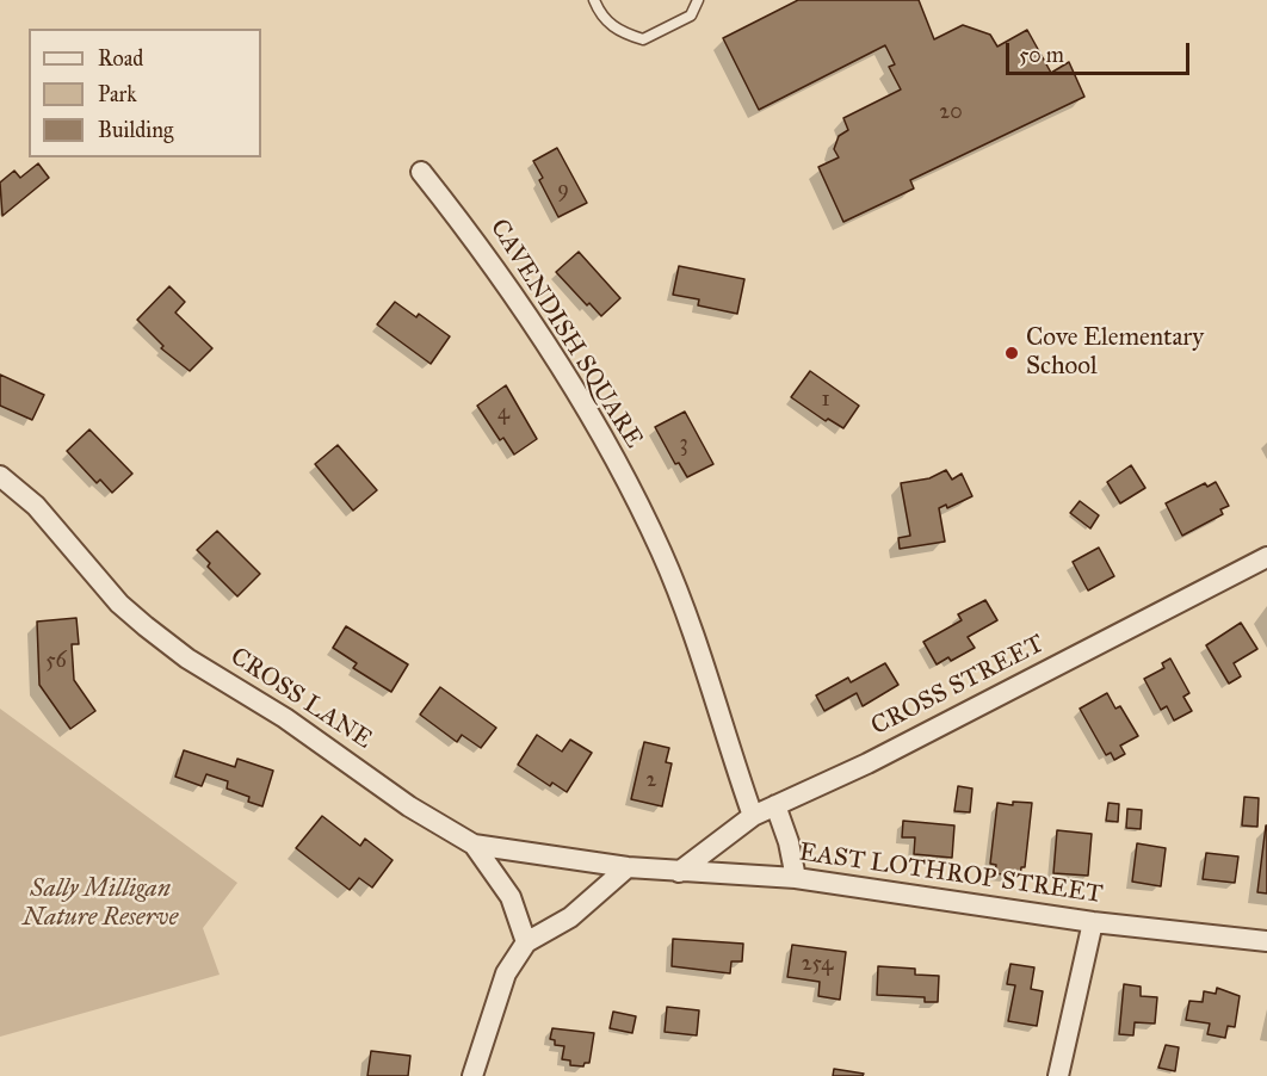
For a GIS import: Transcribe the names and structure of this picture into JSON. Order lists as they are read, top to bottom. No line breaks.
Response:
{"streets":{"street":["CAVENDISH SQUARE","CROSS STREET","CROSS LANE","EAST LOTHROP STREET"]},"crossings":[["CAVENDISH SQUARE","CROSS STREET"],["CROSS STREET","EAST LOTHROP STREET"],["CROSS LANE","EAST LOTHROP STREET"]],"parks":["Sally Milligan Nature Reserve"],"places":["Cove Elementary School"],"house_numbers":["20","9","1","4","3","56","2","254"],"legend":["Road","Park","Building"],"scale_bar":"50 m"}
